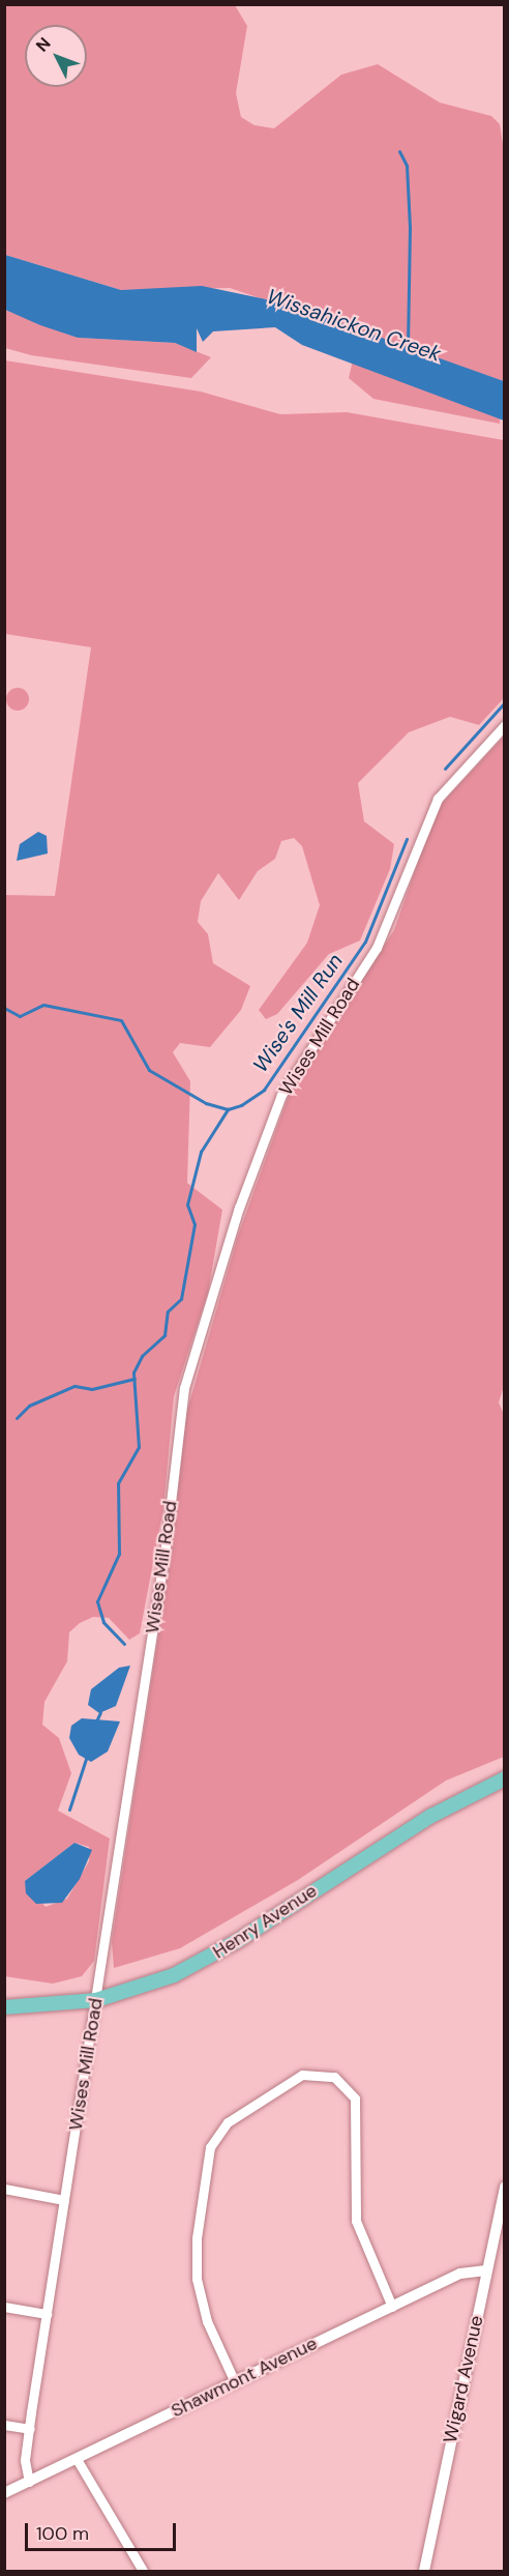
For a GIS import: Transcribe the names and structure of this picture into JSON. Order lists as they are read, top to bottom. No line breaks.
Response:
{"streets":{"main road":["Henry Avenue"],"street":["Wises Mill Road","Shawmont Avenue","Wigard Avenue"]},"crossings":[["Wises Mill Road","Henry Avenue"],["Wises Mill Road","Shawmont Avenue"],["Shawmont Avenue","Wigard Avenue"]],"water":["Wissahickon Creek","Wise's Mill Run"],"scale_bar":"100 m","north":"top left"}
